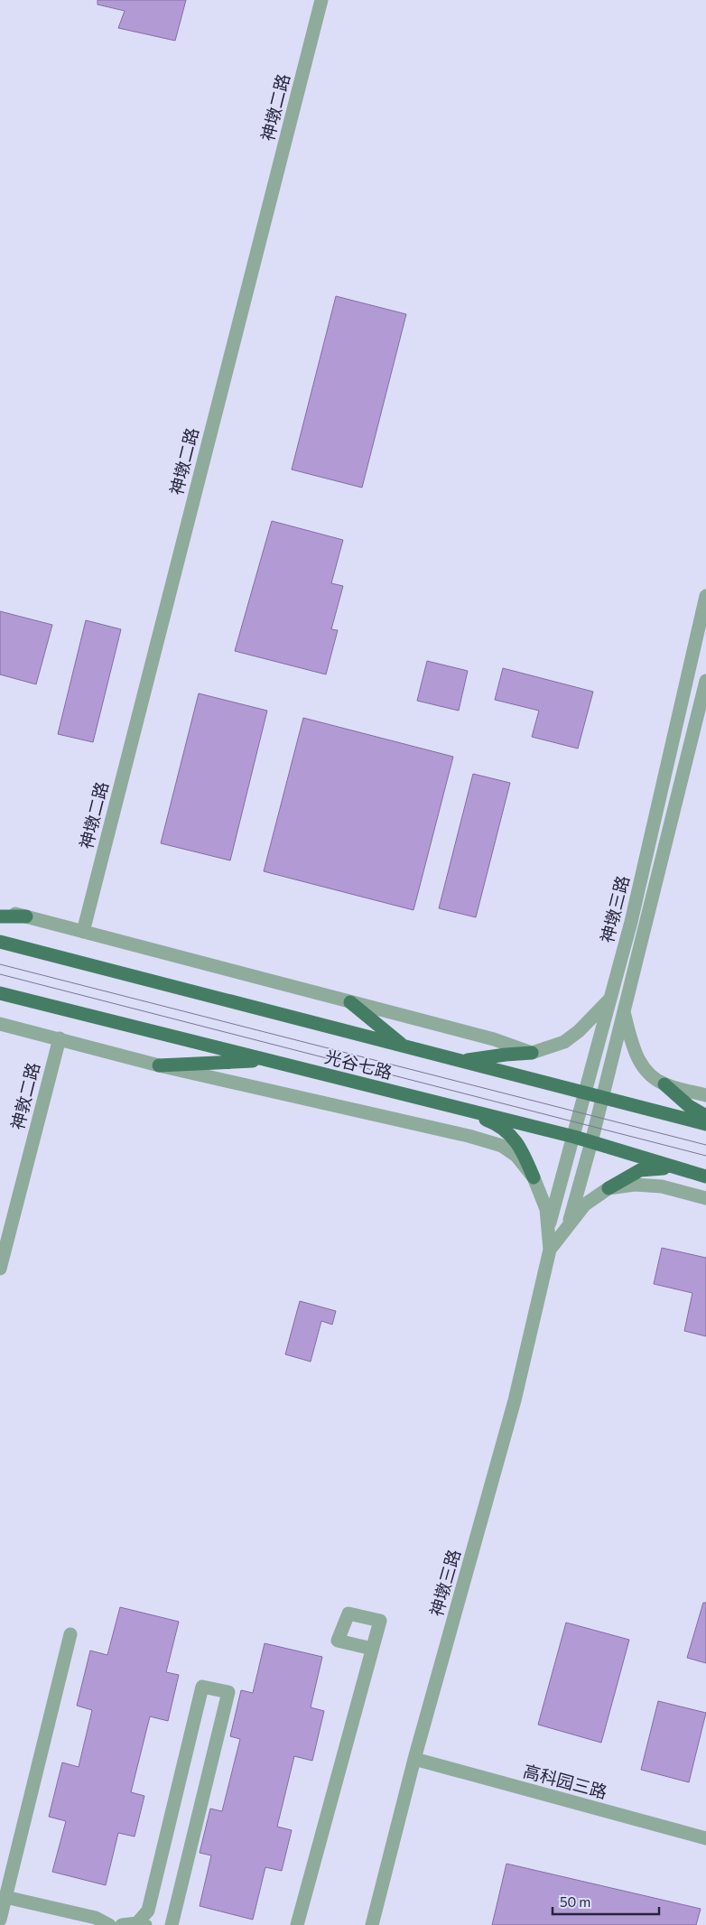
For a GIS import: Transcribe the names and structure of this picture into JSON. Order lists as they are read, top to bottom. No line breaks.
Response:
{"streets":{"main road":["光谷七路"],"street":["神墩二路","神墩三路","神敦二路","高科园三路"]},"crossings":[["神墩三路","光谷七路"],["神墩三路","高科园三路"]],"scale_bar":"50 m"}
